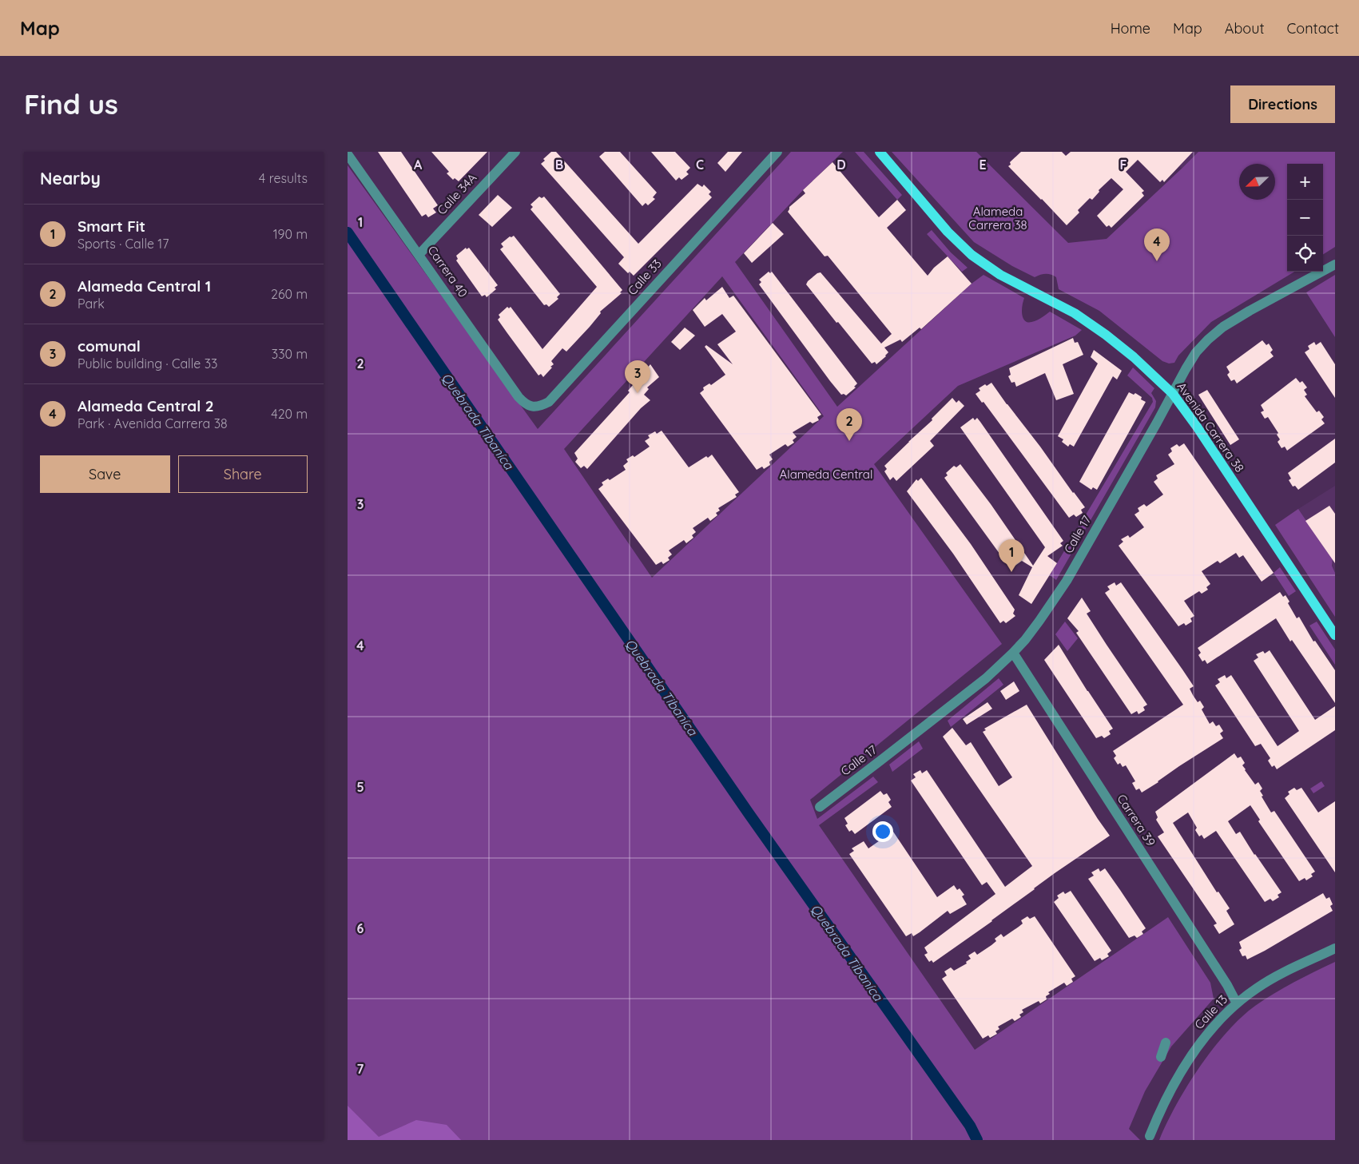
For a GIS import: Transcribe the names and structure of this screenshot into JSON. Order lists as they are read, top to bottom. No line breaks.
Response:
{"streets":{"main road":["Avenida Carrera 38"],"street":["Calle 34A","Carrera 40","Calle 33","Calle 17","Carrera 39","Calle 13"]},"crossings":[["Calle 34A","Carrera 40"],["Carrera 40","Calle 33"],["Avenida Carrera 38","Calle 17"],["Calle 17","Carrera 39"],["Carrera 39","Calle 13"]],"water":["Quebrada Tibaníca"],"parks":["Alameda Carrera 38","Alameda Central"],"north":"bottom left","page":{"header":"Map","nav":["Home","Map","About","Contact"],"buttons":["Directions",["Save","Share"]],"title":"Find us","heading":["Nearby","4 results"],"map_buttons":["+","−"],"list":[{"mark":"1","name":"Smart Fit","note":"Sports · Calle 17","value":"190 m"},{"mark":"2","name":"Alameda Central 1","note":"Park","value":"260 m"},{"mark":"3","name":"comunal","note":"Public building · Calle 33","value":"330 m"},{"mark":"4","name":"Alameda Central 2","note":"Park · Avenida Carrera 38","value":"420 m"}],"pins":["4","3","2","1"]},"grid":{"columns":["A","B","C","D","E","F"],"rows":["1","2","3","4","5","6","7"]}}
